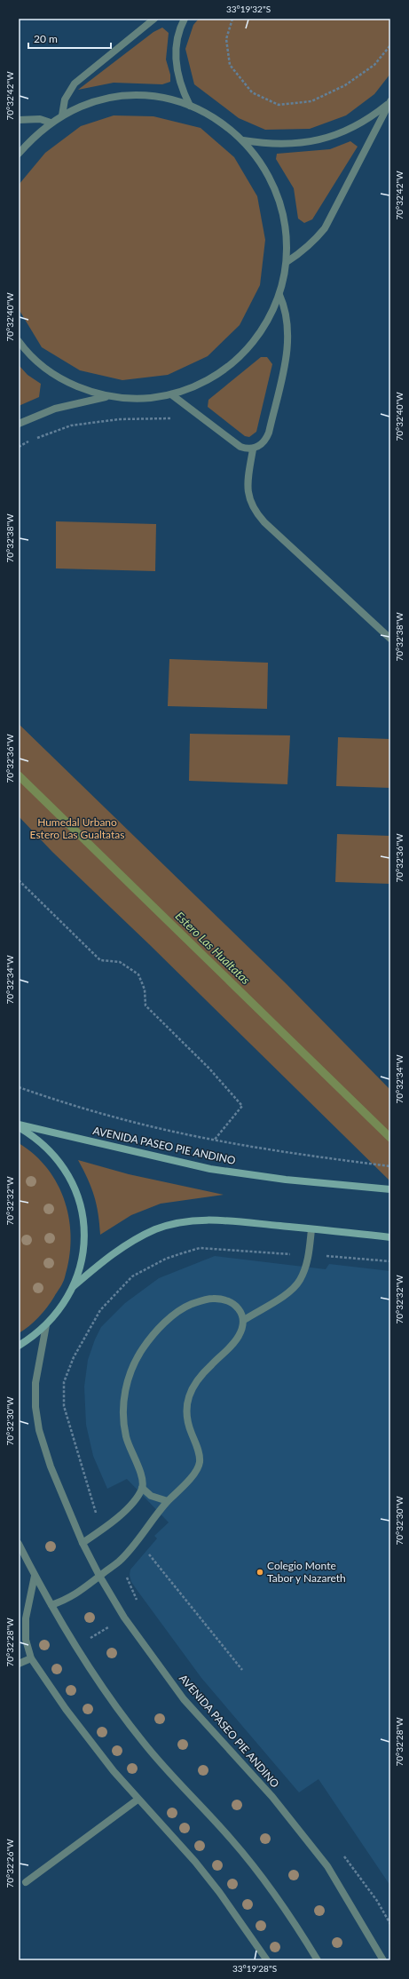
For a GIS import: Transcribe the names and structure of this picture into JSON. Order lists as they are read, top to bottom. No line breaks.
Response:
{"streets":{"main road":["AVENIDA PASEO PIE ANDINO"]},"water":["Estero Las Hualtatas"],"parks":["Humedal Urbano Estero Las Gualtatas"],"places":["Colegio Monte Tabor y Nazareth"],"scale_bar":"20 m","coordinates":["33°19'32\"S","70°32'42\"W","70°32'40\"W","70°32'38\"W","70°32'36\"W","70°32'34\"W","70°32'32\"W","70°32'30\"W","70°32'28\"W","70°32'26\"W","33°19'28\"S"]}
